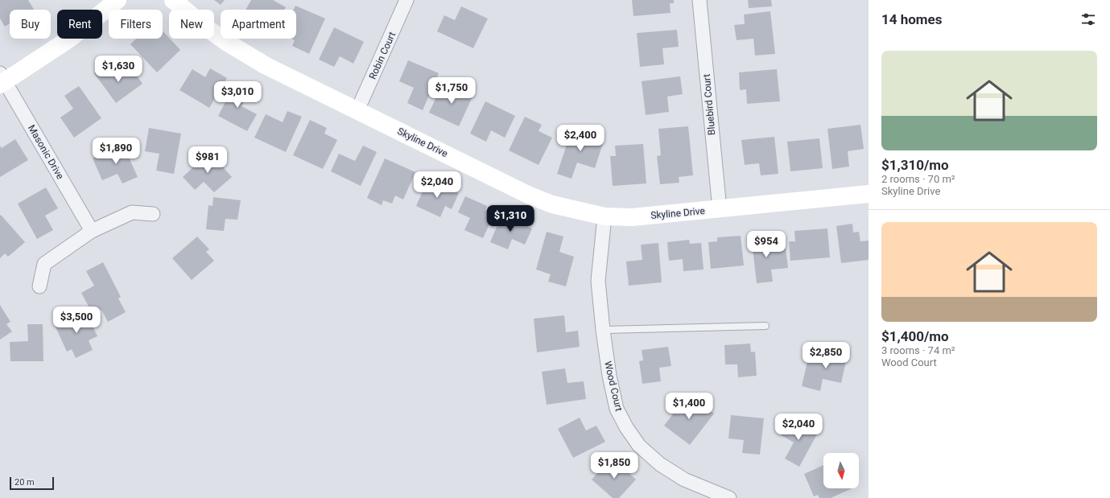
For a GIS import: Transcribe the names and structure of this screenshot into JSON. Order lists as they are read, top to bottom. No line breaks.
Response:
{"streets":{"street":["Robin Court","Bluebird Court","Skyline Drive","Masonic Drive","Wood Court"]},"crossings":[["Robin Court","Skyline Drive"],["Bluebird Court","Skyline Drive"],["Skyline Drive","Wood Court"]],"scale_bar":"20 m","north":"bottom","page":{"heading":"14 homes","chip":["Buy","Rent","Filters","New","Apartment"],"list":[{"name":"$1,310/mo","note":"2 rooms · 70 m² · Skyline Drive"},{"name":"$1,400/mo","note":"3 rooms · 74 m² · Wood Court"}],"price":["$1,630","$1,750","$3,010","$2,400","$1,890","$981","$2,040","$1,310","$954","$3,500","$2,850","$1,400","$2,040","$1,850"],"scale":"20 m"}}
